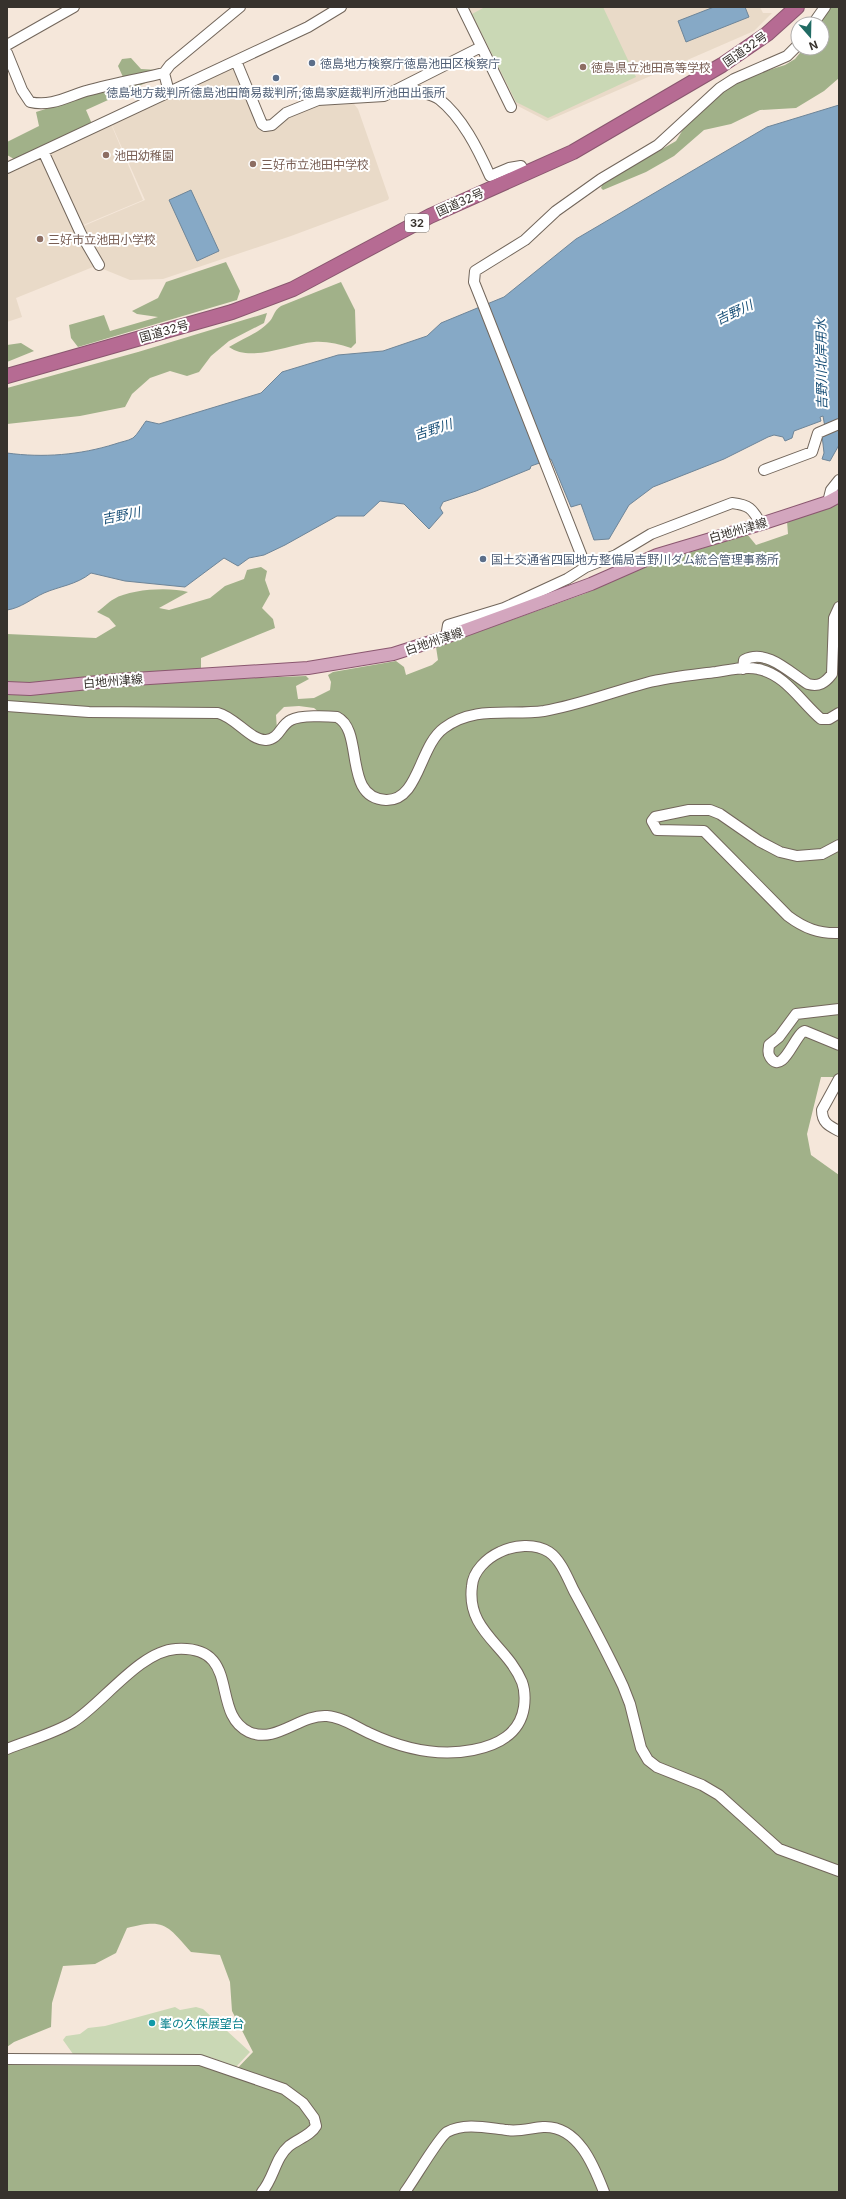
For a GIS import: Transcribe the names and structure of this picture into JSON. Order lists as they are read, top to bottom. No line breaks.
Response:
{"streets":{"highway":["国道32号","32"],"main road":["白地州津線"]},"water":["吉野川","吉野川北岸用水"],"places":["徳島地方検察庁徳島池田区検察庁","徳島県立池田高等学校","徳島地方裁判所徳島池田簡易裁判所;徳島家庭裁判所池田出張所","池田幼稚園","三好市立池田中学校","三好市立池田小学校","国土交通省四国地方整備局吉野川ダム統合管理事務所","峯の久保展望台"],"north":"bottom"}
